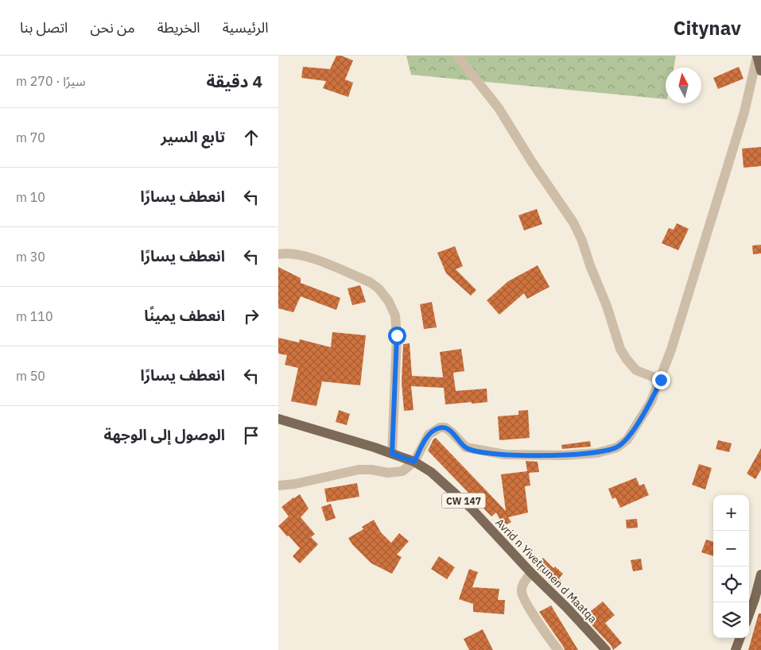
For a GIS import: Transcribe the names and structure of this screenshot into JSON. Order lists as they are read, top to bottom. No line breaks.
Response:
{"streets":{"main road":["CW 147","Avrid n Yivetṛunen d Maatqa"]},"north":"top","page":{"header":"Citynav","nav":["الرئيسية","الخريطة","من نحن","اتصل بنا"],"heading":["4 دقيقة","سيرًا · 270 m"],"list":[["تابع السير","70 m"],["انعطف يسارًا","10 m"],["انعطف يسارًا","30 m"],["انعطف يمينًا","110 m"],["انعطف يسارًا","50 m"],"الوصول إلى الوجهة"],"map_buttons":["+","−"]}}
